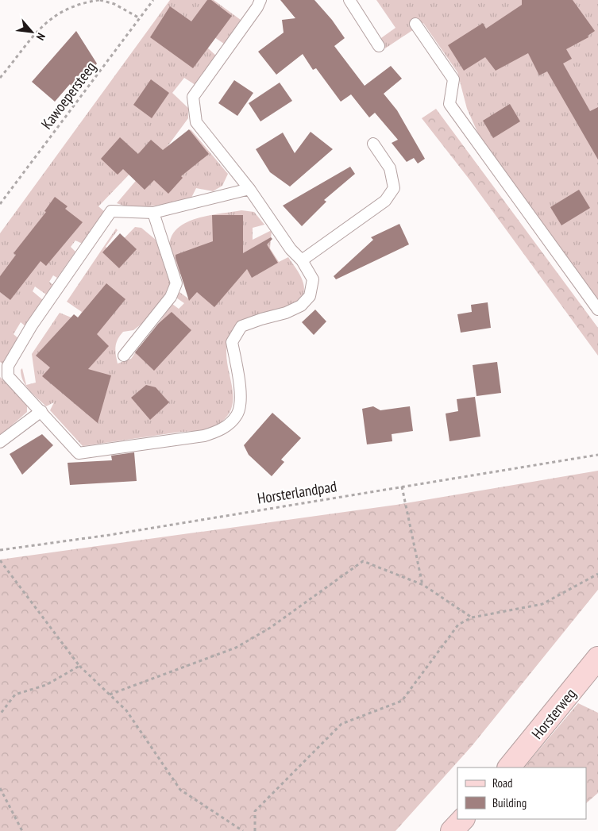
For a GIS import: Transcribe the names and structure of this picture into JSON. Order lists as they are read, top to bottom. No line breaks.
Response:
{"streets":{"main road":["Horsterweg"],"path":["Kawoepersteeg","Horsterlandpad"]},"legend":["Road","Building"],"north":"bottom right"}
